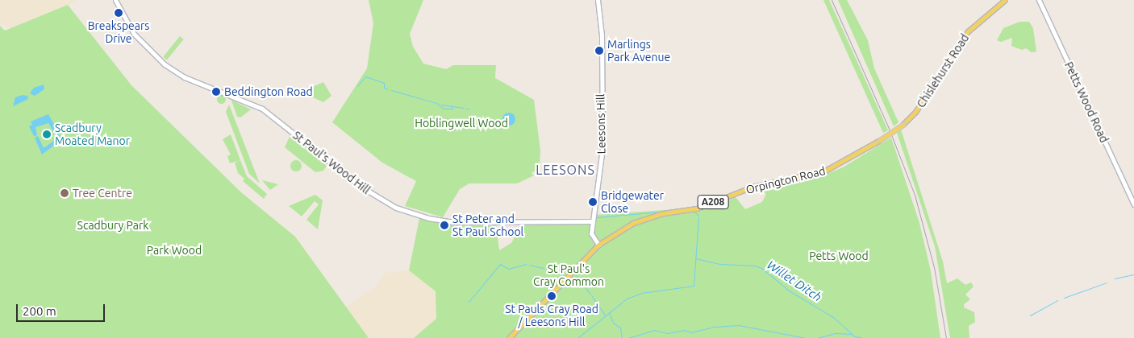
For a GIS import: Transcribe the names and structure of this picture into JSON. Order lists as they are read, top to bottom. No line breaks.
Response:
{"streets":{"main road":["Chislehurst Road","Orpington Road","A208"],"street":["Petts Wood Road","Leesons Hill","St Paul's Wood Hill"]},"crossings":[["Chislehurst Road","Orpington Road"],["Leesons Hill","St Paul's Wood Hill"],["Leesons Hill","Orpington Road"],["Leesons Hill","A208"],["Orpington Road","A208"]],"districts":["LEESONS"],"water":["Willet Ditch"],"parks":["Hoblingwell Wood","Scadbury Park","Park Wood","Petts Wood","St Paul's Cray Common"],"places":["Breakspears Drive","Marlings Park Avenue","Beddington Road","Scadbury Moated Manor","Tree Centre","Bridgewater Close","St Peter and St Paul School","St Pauls Cray Road / Leesons Hill"],"scale_bar":"200 m"}
